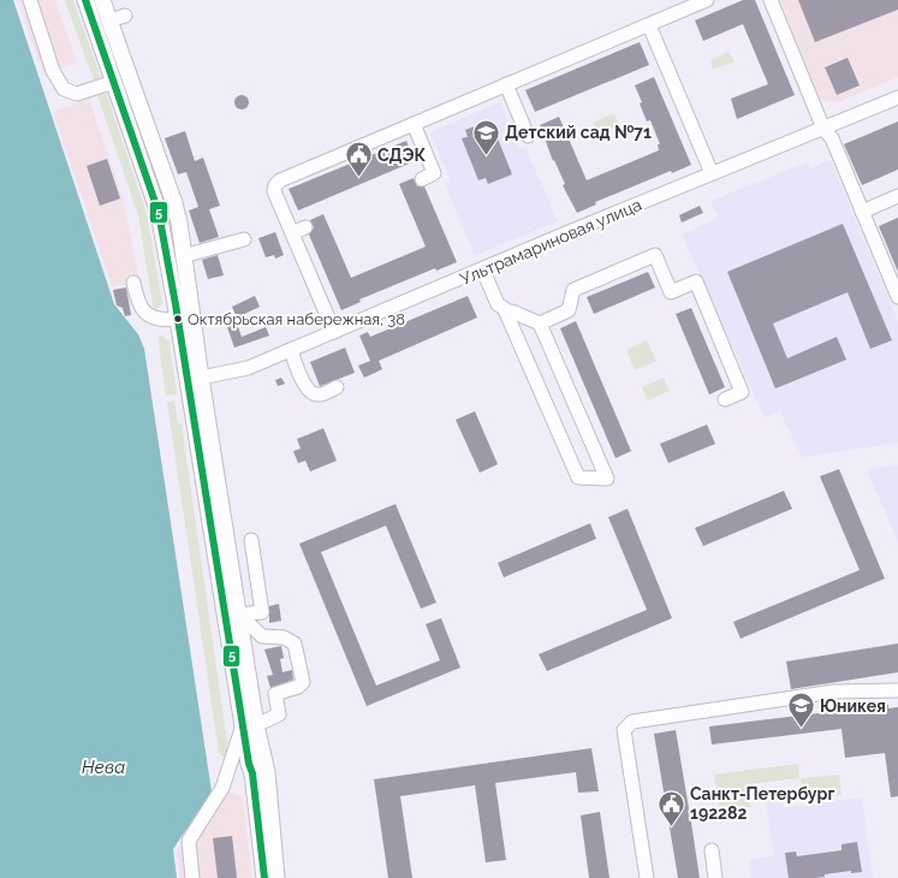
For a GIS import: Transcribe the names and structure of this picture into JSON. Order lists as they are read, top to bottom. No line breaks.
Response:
{"streets":{"street":["Ультрамариновая улица"]},"water":["Нева"],"places":{"school or university":["Детский сад №71","Юникея"],"public building":["СДЭК","Санкт-Петербург 192282"],"other":["Октябрьская набережная, 38"]},"lines":["transit line 5"]}
